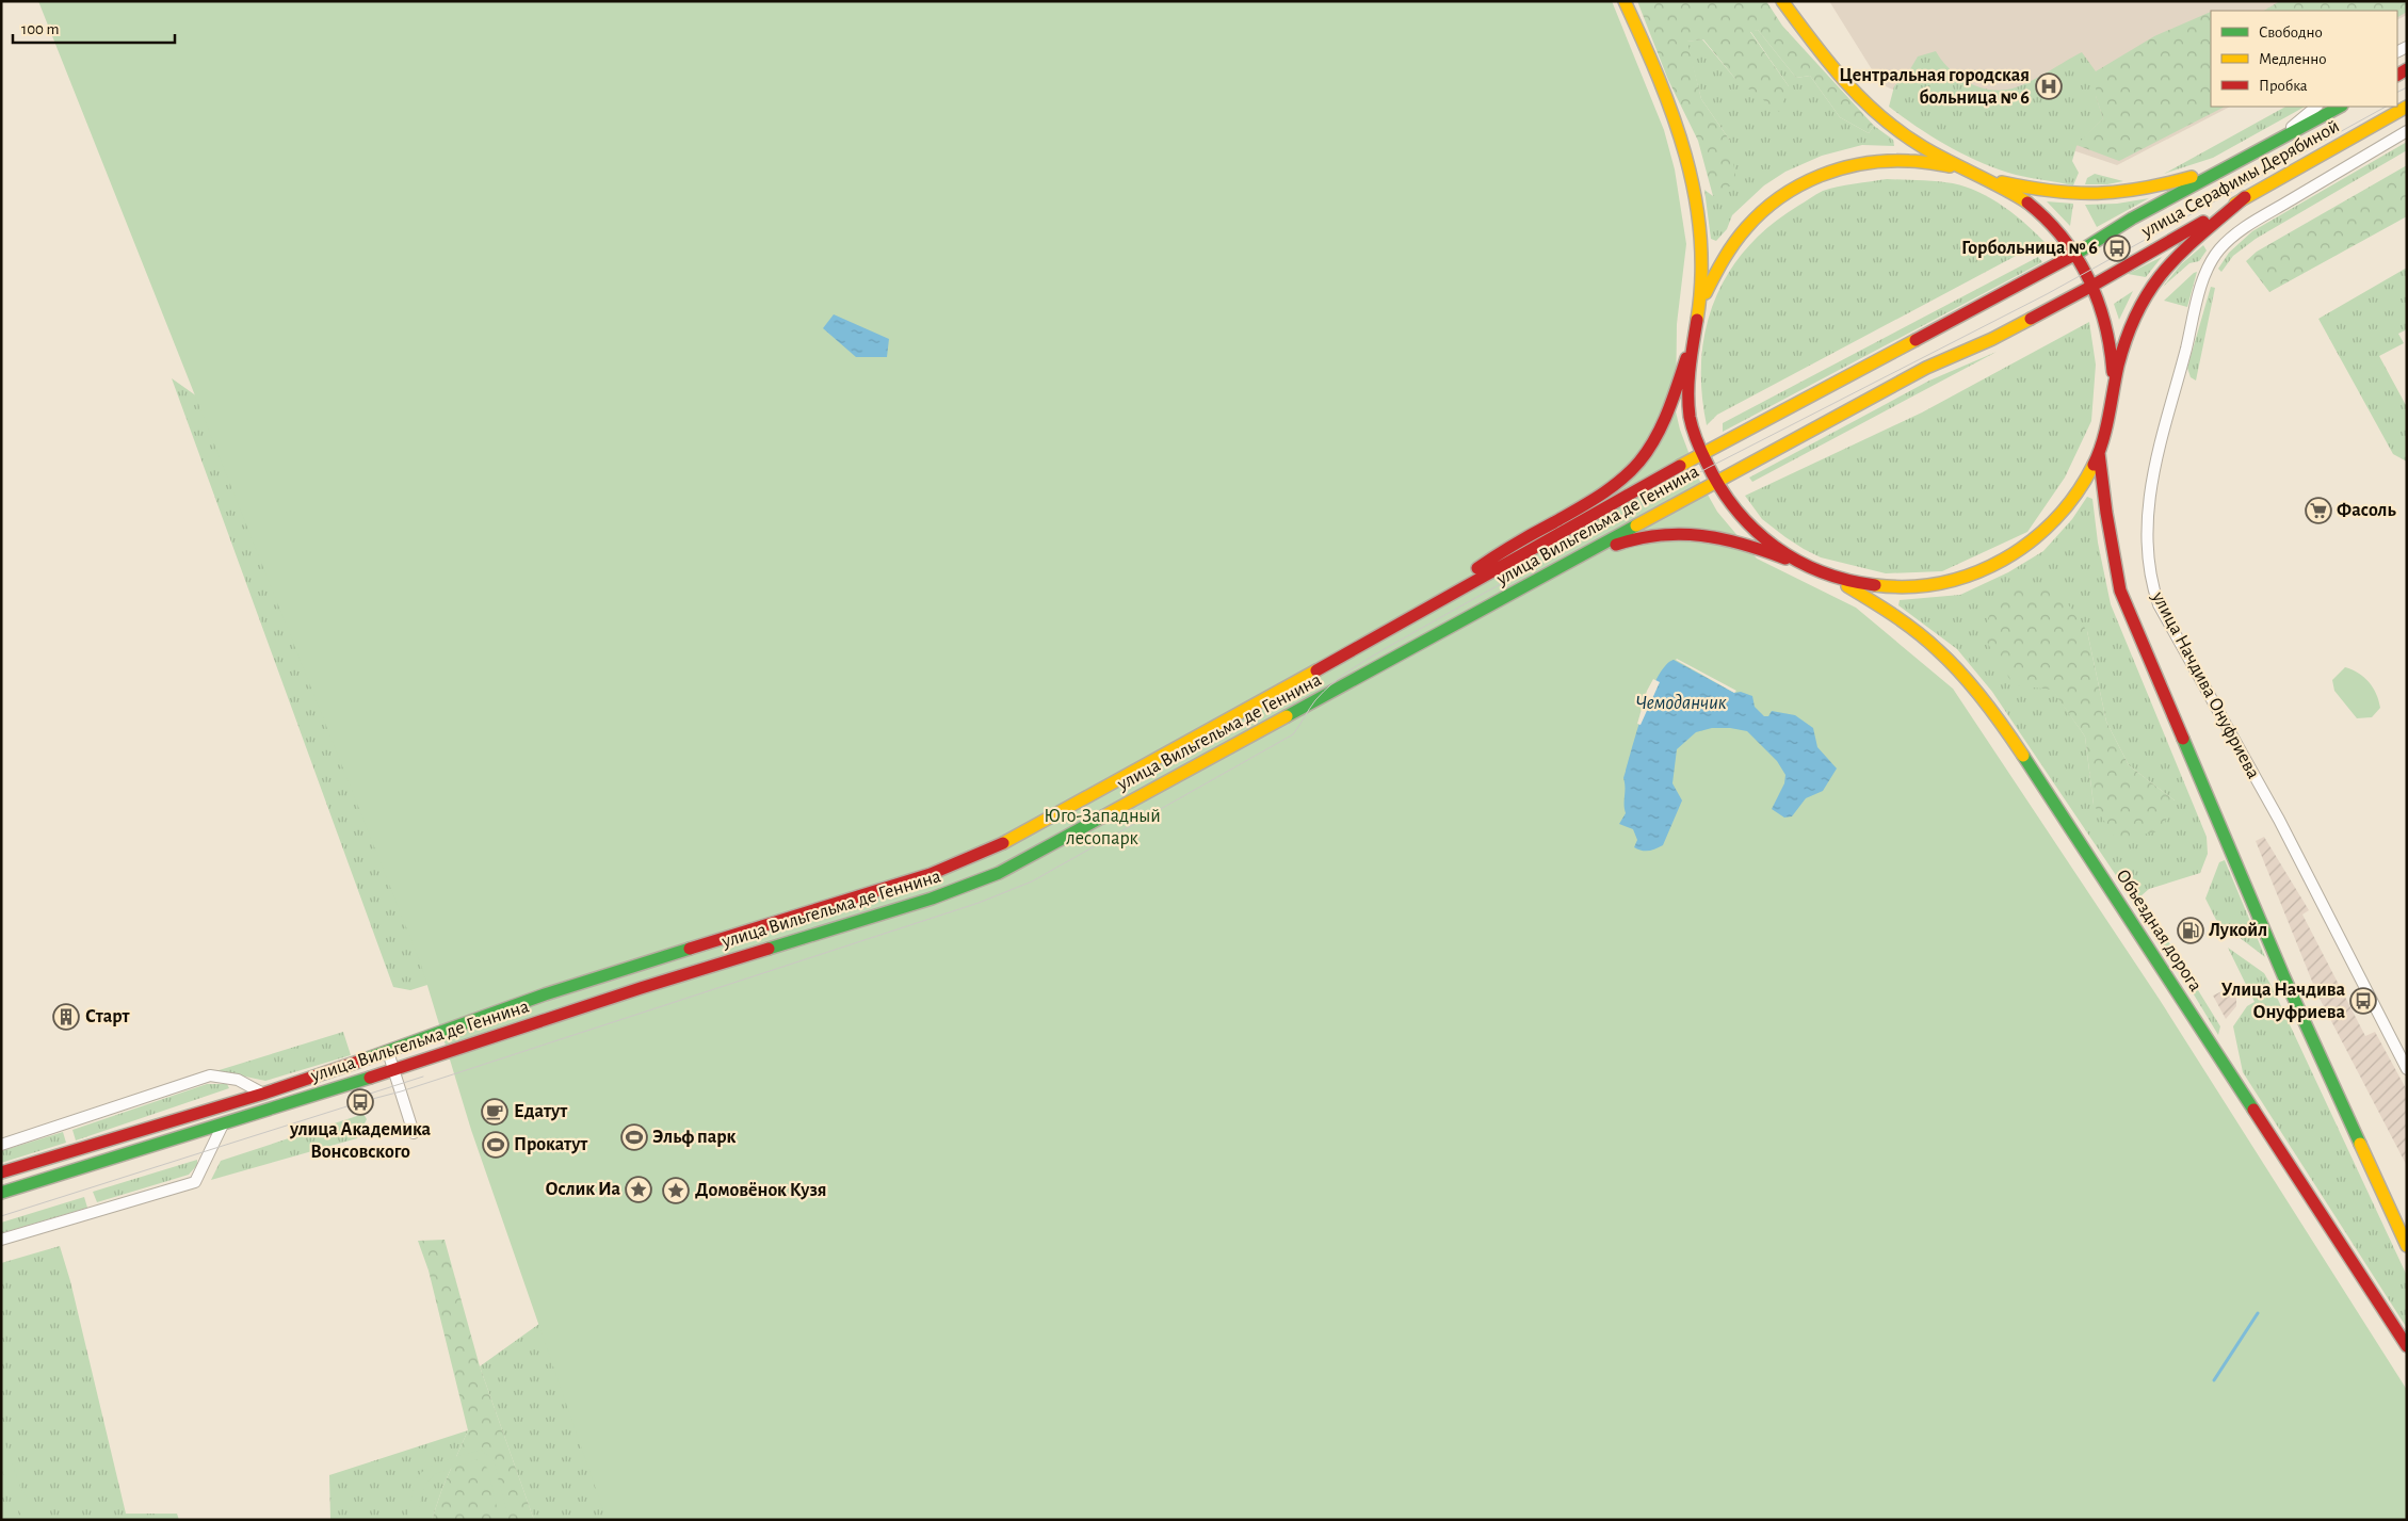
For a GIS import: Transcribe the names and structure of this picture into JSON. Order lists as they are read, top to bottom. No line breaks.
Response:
{"streets":{"main road":["улица Серафимы Дерябиной","улица Вильгельма де Геннина","Объездная дорога"],"street":["улица Начдива Онуфриева"]},"crossings":[["улица Серафимы Дерябиной","улица Вильгельма де Геннина"]],"water":["Чемоданчик"],"parks":["Юго-Западный лесопарк"],"places":{"hospital":["Центральная городская больница № 6"],"bus stop":["Горбольница № 6","Улица Начдива Онуфриева","улица Академика Вонсовского"],"supermarket":["Фасоль"],"fuel station":["Лукойл"],"building":["Старт"],"cafe":["Едатут"],"sports":["Эльф парк","Прокатут"],"place":["Ослик Иа","Домовёнок Кузя"]},"legend":["Свободно","Медленно","Пробка"],"scale_bar":"100 m"}
